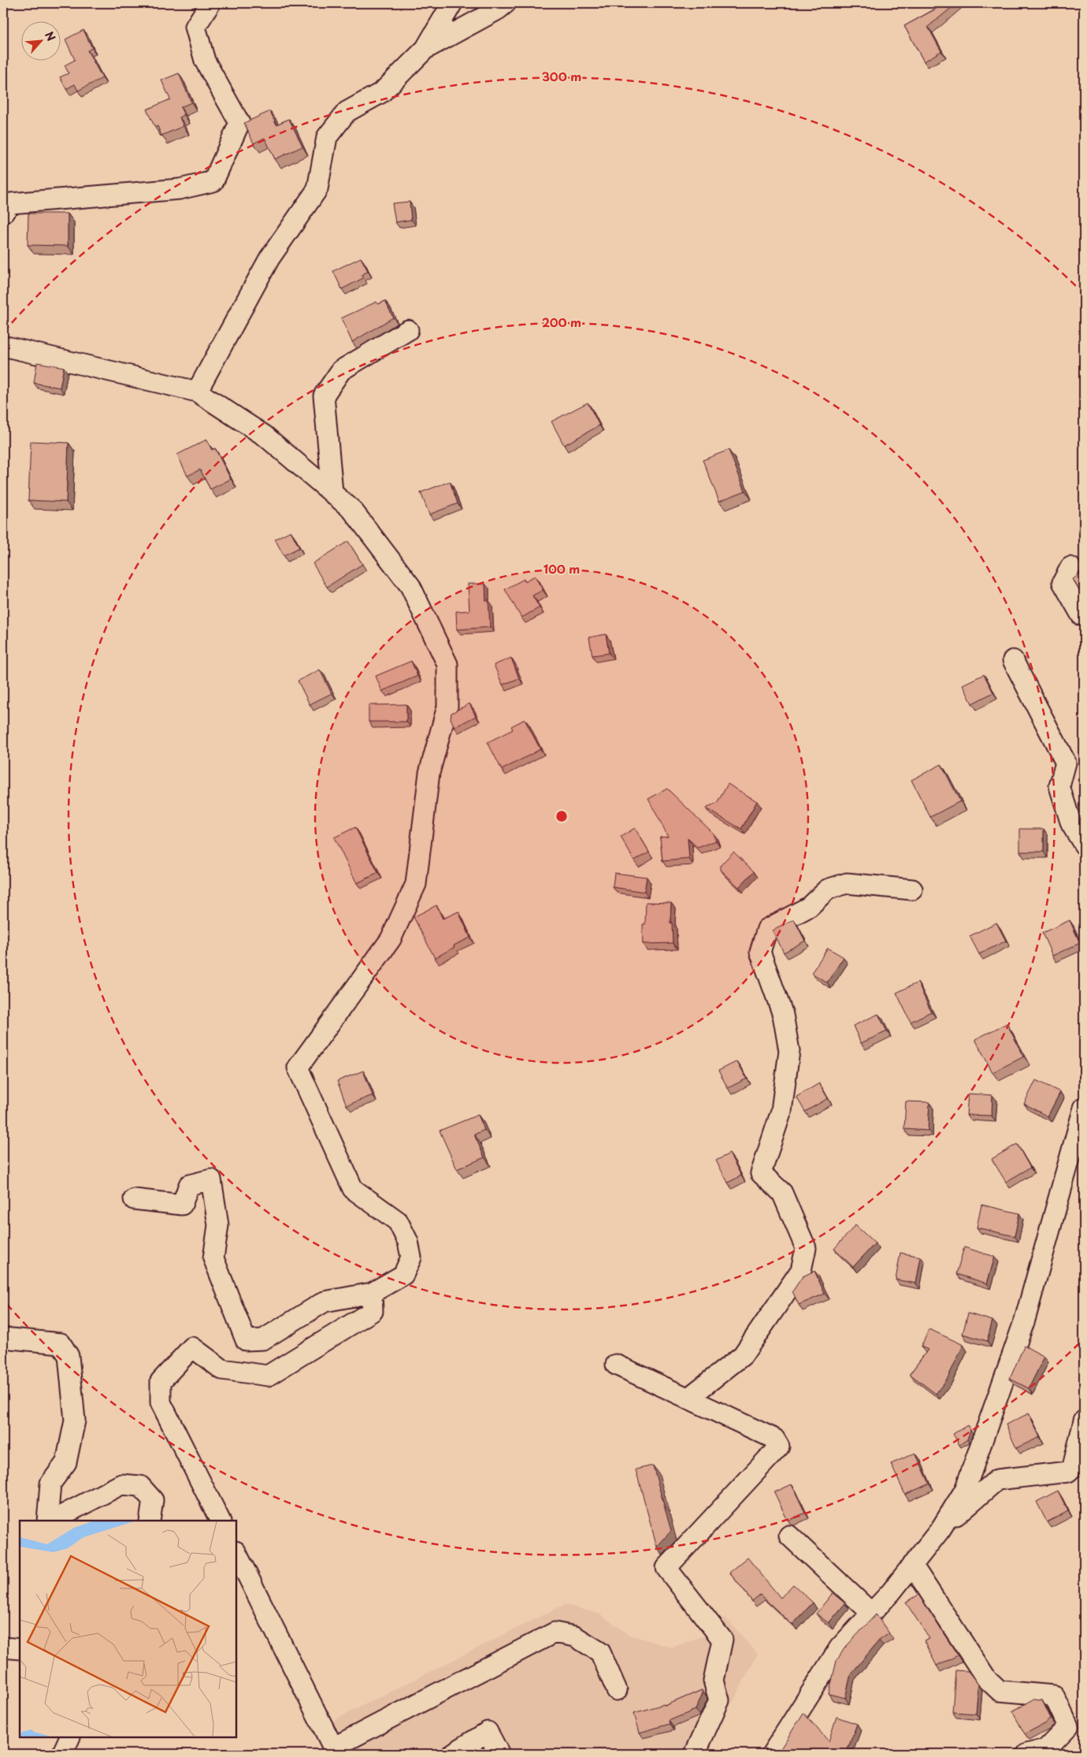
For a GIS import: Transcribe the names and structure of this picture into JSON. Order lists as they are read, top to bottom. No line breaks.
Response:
{"north":"top right","rings":["300 m","200 m","100 m"]}
